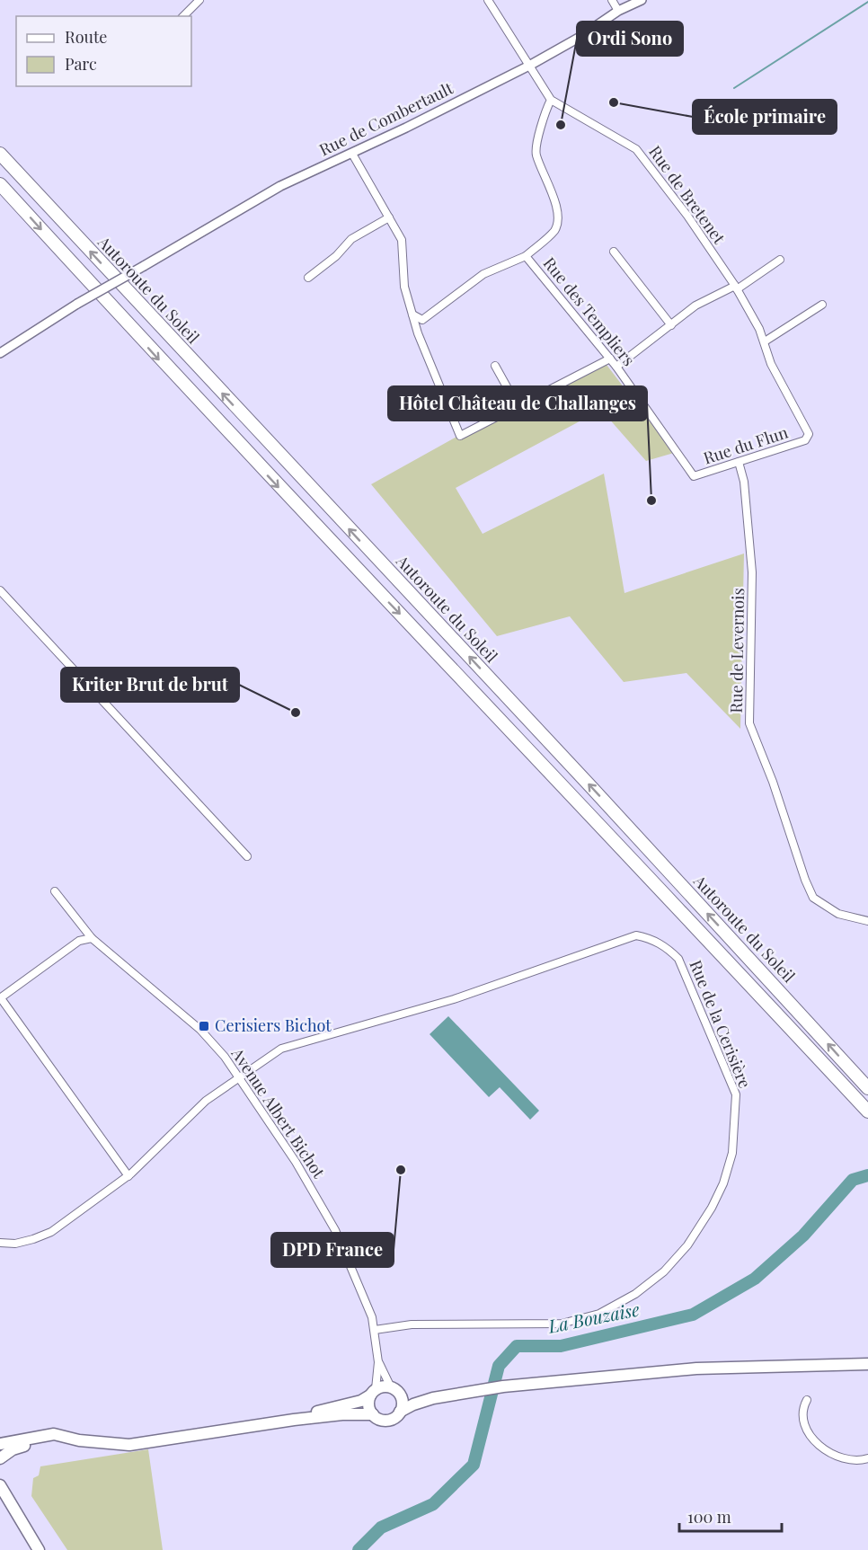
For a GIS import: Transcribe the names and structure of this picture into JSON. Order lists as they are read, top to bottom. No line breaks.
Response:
{"streets":{"highway":["Autoroute du Soleil"],"street":["Rue de Combertault","Rue de Bretenet","Rue des Templiers","Rue du Flun","Rue de Levernois","Rue de la Cerisière","Avenue Albert Bichot"]},"crossings":[["Rue de Bretenet","Rue des Templiers"],["Rue de Bretenet","Rue du Flun"],["Rue des Templiers","Rue du Flun"],["Rue du Flun","Rue de Levernois"],["Rue de la Cerisière","Avenue Albert Bichot"]],"water":["La Bouzaise"],"places":{"other":["École primaire","Ordi Sono","Hôtel Château de Challanges","Kriter Brut de brut","DPD France"],"transit":["Cerisiers Bichot"]},"legend":["Route","Parc"],"scale_bar":"100 m"}
